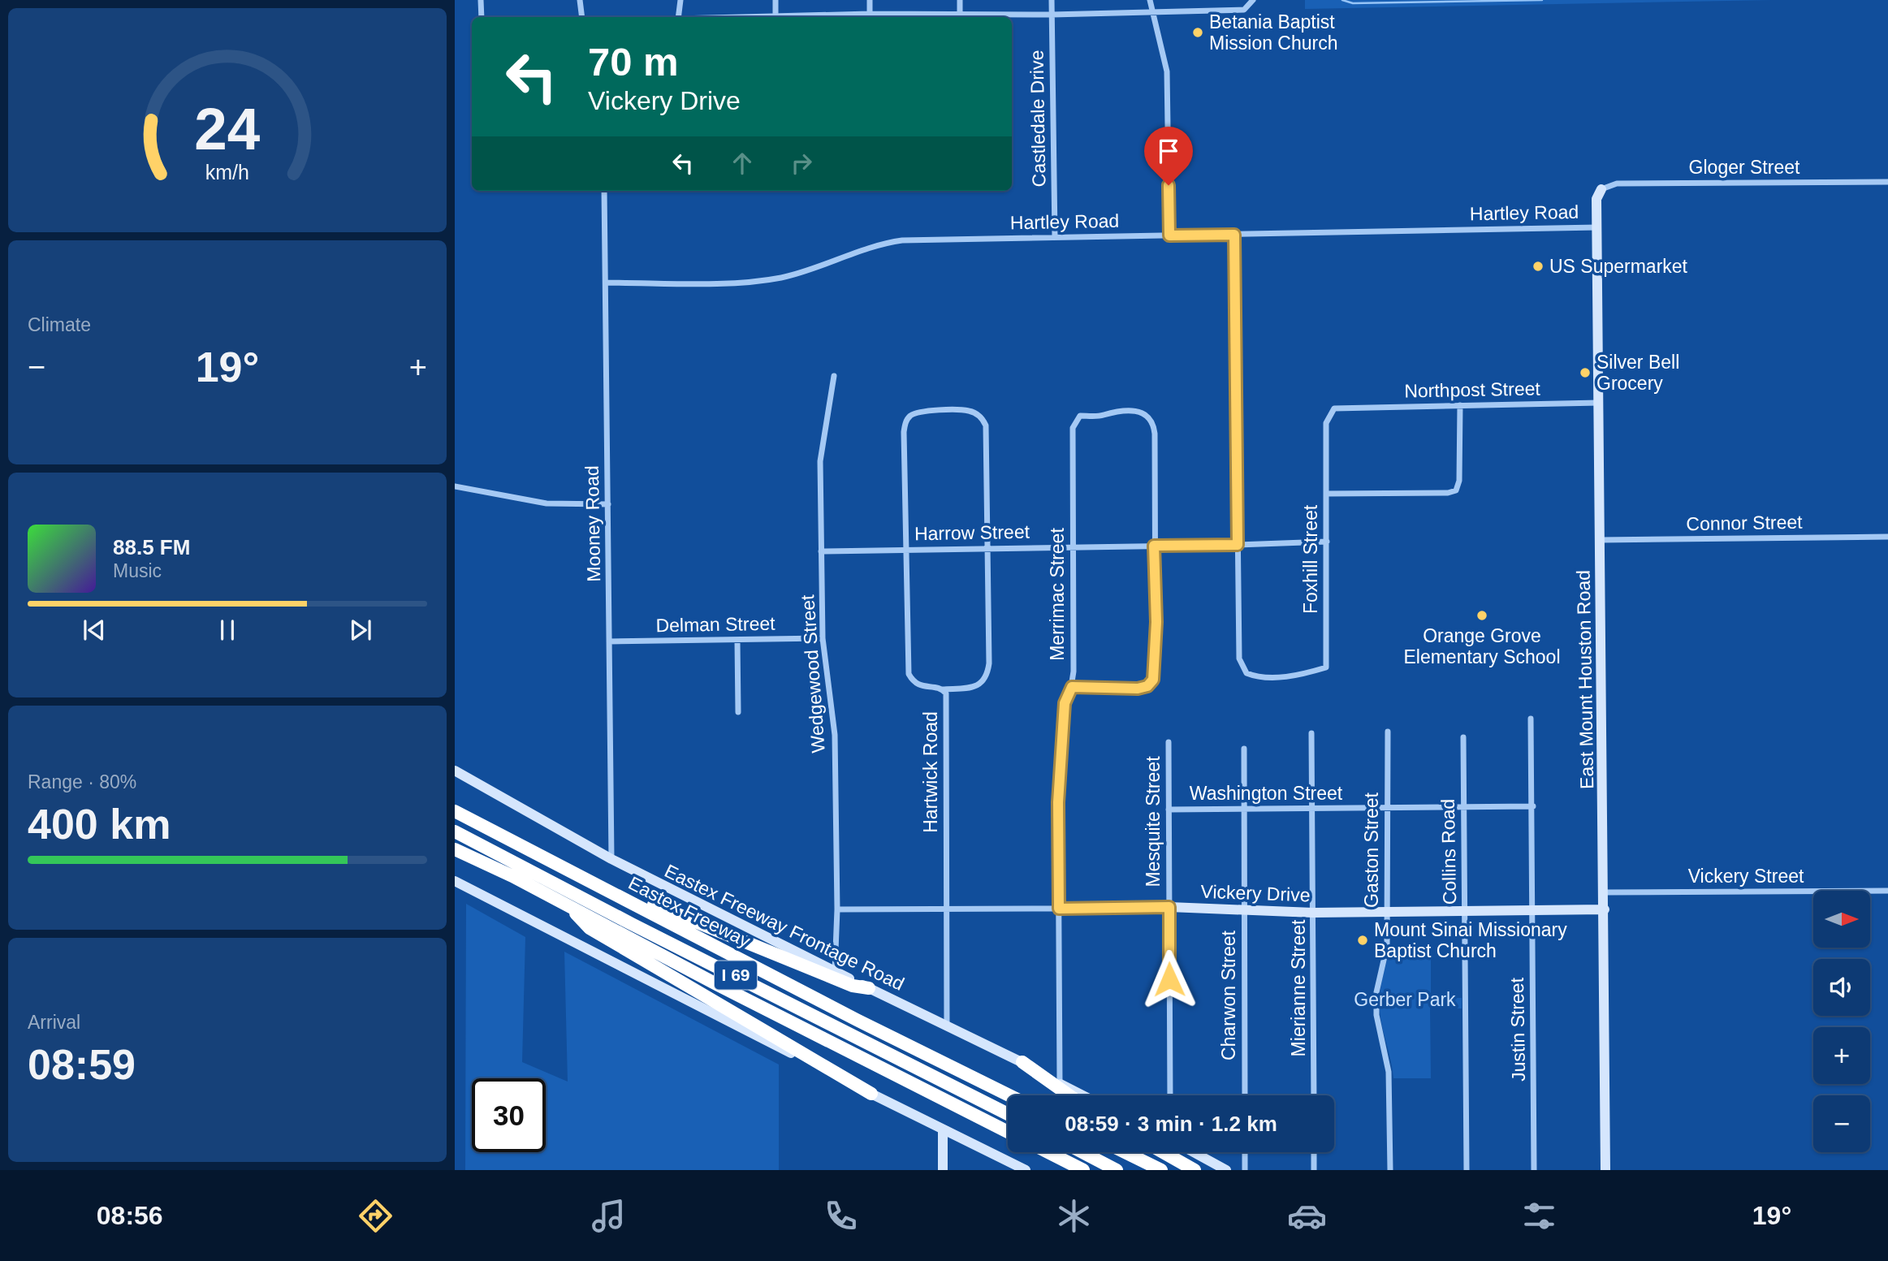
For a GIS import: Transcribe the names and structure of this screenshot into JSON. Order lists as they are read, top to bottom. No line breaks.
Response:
{"streets":{"highway":["Eastex Freeway","I 69"],"street":["Castledale Drive","Gloger Street","Hartley Road","Northpost Street","Connor Street","Mooney Road","Harrow Street","Foxhill Street","Merrimac Street","Delman Street","Wedgewood Street","East Mount Houston Road","Hartwick Road","Washington Street","Mesquite Street","Gaston Street","Collins Road","Vickery Street","Vickery Drive","Eastex Freeway Frontage Road","Mierianne Street","Charwon Street","Justin Street"]},"crossings":[["Castledale Drive","Hartley Road"],["Gloger Street","East Mount Houston Road"],["Hartley Road","Mooney Road"],["Hartley Road","East Mount Houston Road"],["Northpost Street","Foxhill Street"],["Northpost Street","East Mount Houston Road"],["Connor Street","East Mount Houston Road"],["Mooney Road","Delman Street"],["Mooney Road","Eastex Freeway Frontage Road"],["Harrow Street","Foxhill Street"],["Harrow Street","Merrimac Street"],["Harrow Street","Wedgewood Street"],["Harrow Street","Hartwick Road"],["Merrimac Street","Vickery Drive"],["Merrimac Street","Eastex Freeway Frontage Road"],["Delman Street","Wedgewood Street"],["Wedgewood Street","Vickery Drive"],["Wedgewood Street","Eastex Freeway Frontage Road"],["East Mount Houston Road","Vickery Street"],["East Mount Houston Road","Vickery Drive"],["Hartwick Road","Vickery Drive"],["Hartwick Road","Eastex Freeway Frontage Road"],["Washington Street","Mesquite Street"],["Washington Street","Gaston Street"],["Washington Street","Collins Road"],["Washington Street","Mierianne Street"],["Washington Street","Charwon Street"],["Washington Street","Justin Street"],["Mesquite Street","Vickery Drive"],["Gaston Street","Vickery Drive"],["Collins Road","Vickery Drive"],["Vickery Drive","Mierianne Street"],["Vickery Drive","Charwon Street"],["Vickery Drive","Justin Street"]],"parks":["Gerber Park"],"places":["Betania Baptist Mission Church","US Supermarket","Silver Bell Grocery","Orange Grove Elementary School","Mount Sinai Missionary Baptist Church"],"north":"right","page":{"turn":["70 m","Vickery Drive"],"tile":["Climate",["Range · 80%","400 km"],["Arrival","08:59"]],"heat":["−","19°","+"],"song":["88.5 FM","Music"],"map_buttons":["+","−"],"limit":"30","trip":"08:59 · 3 min · 1.2 km","tabs":["08:56","19°"],"gauge":["24","km/h"]}}
